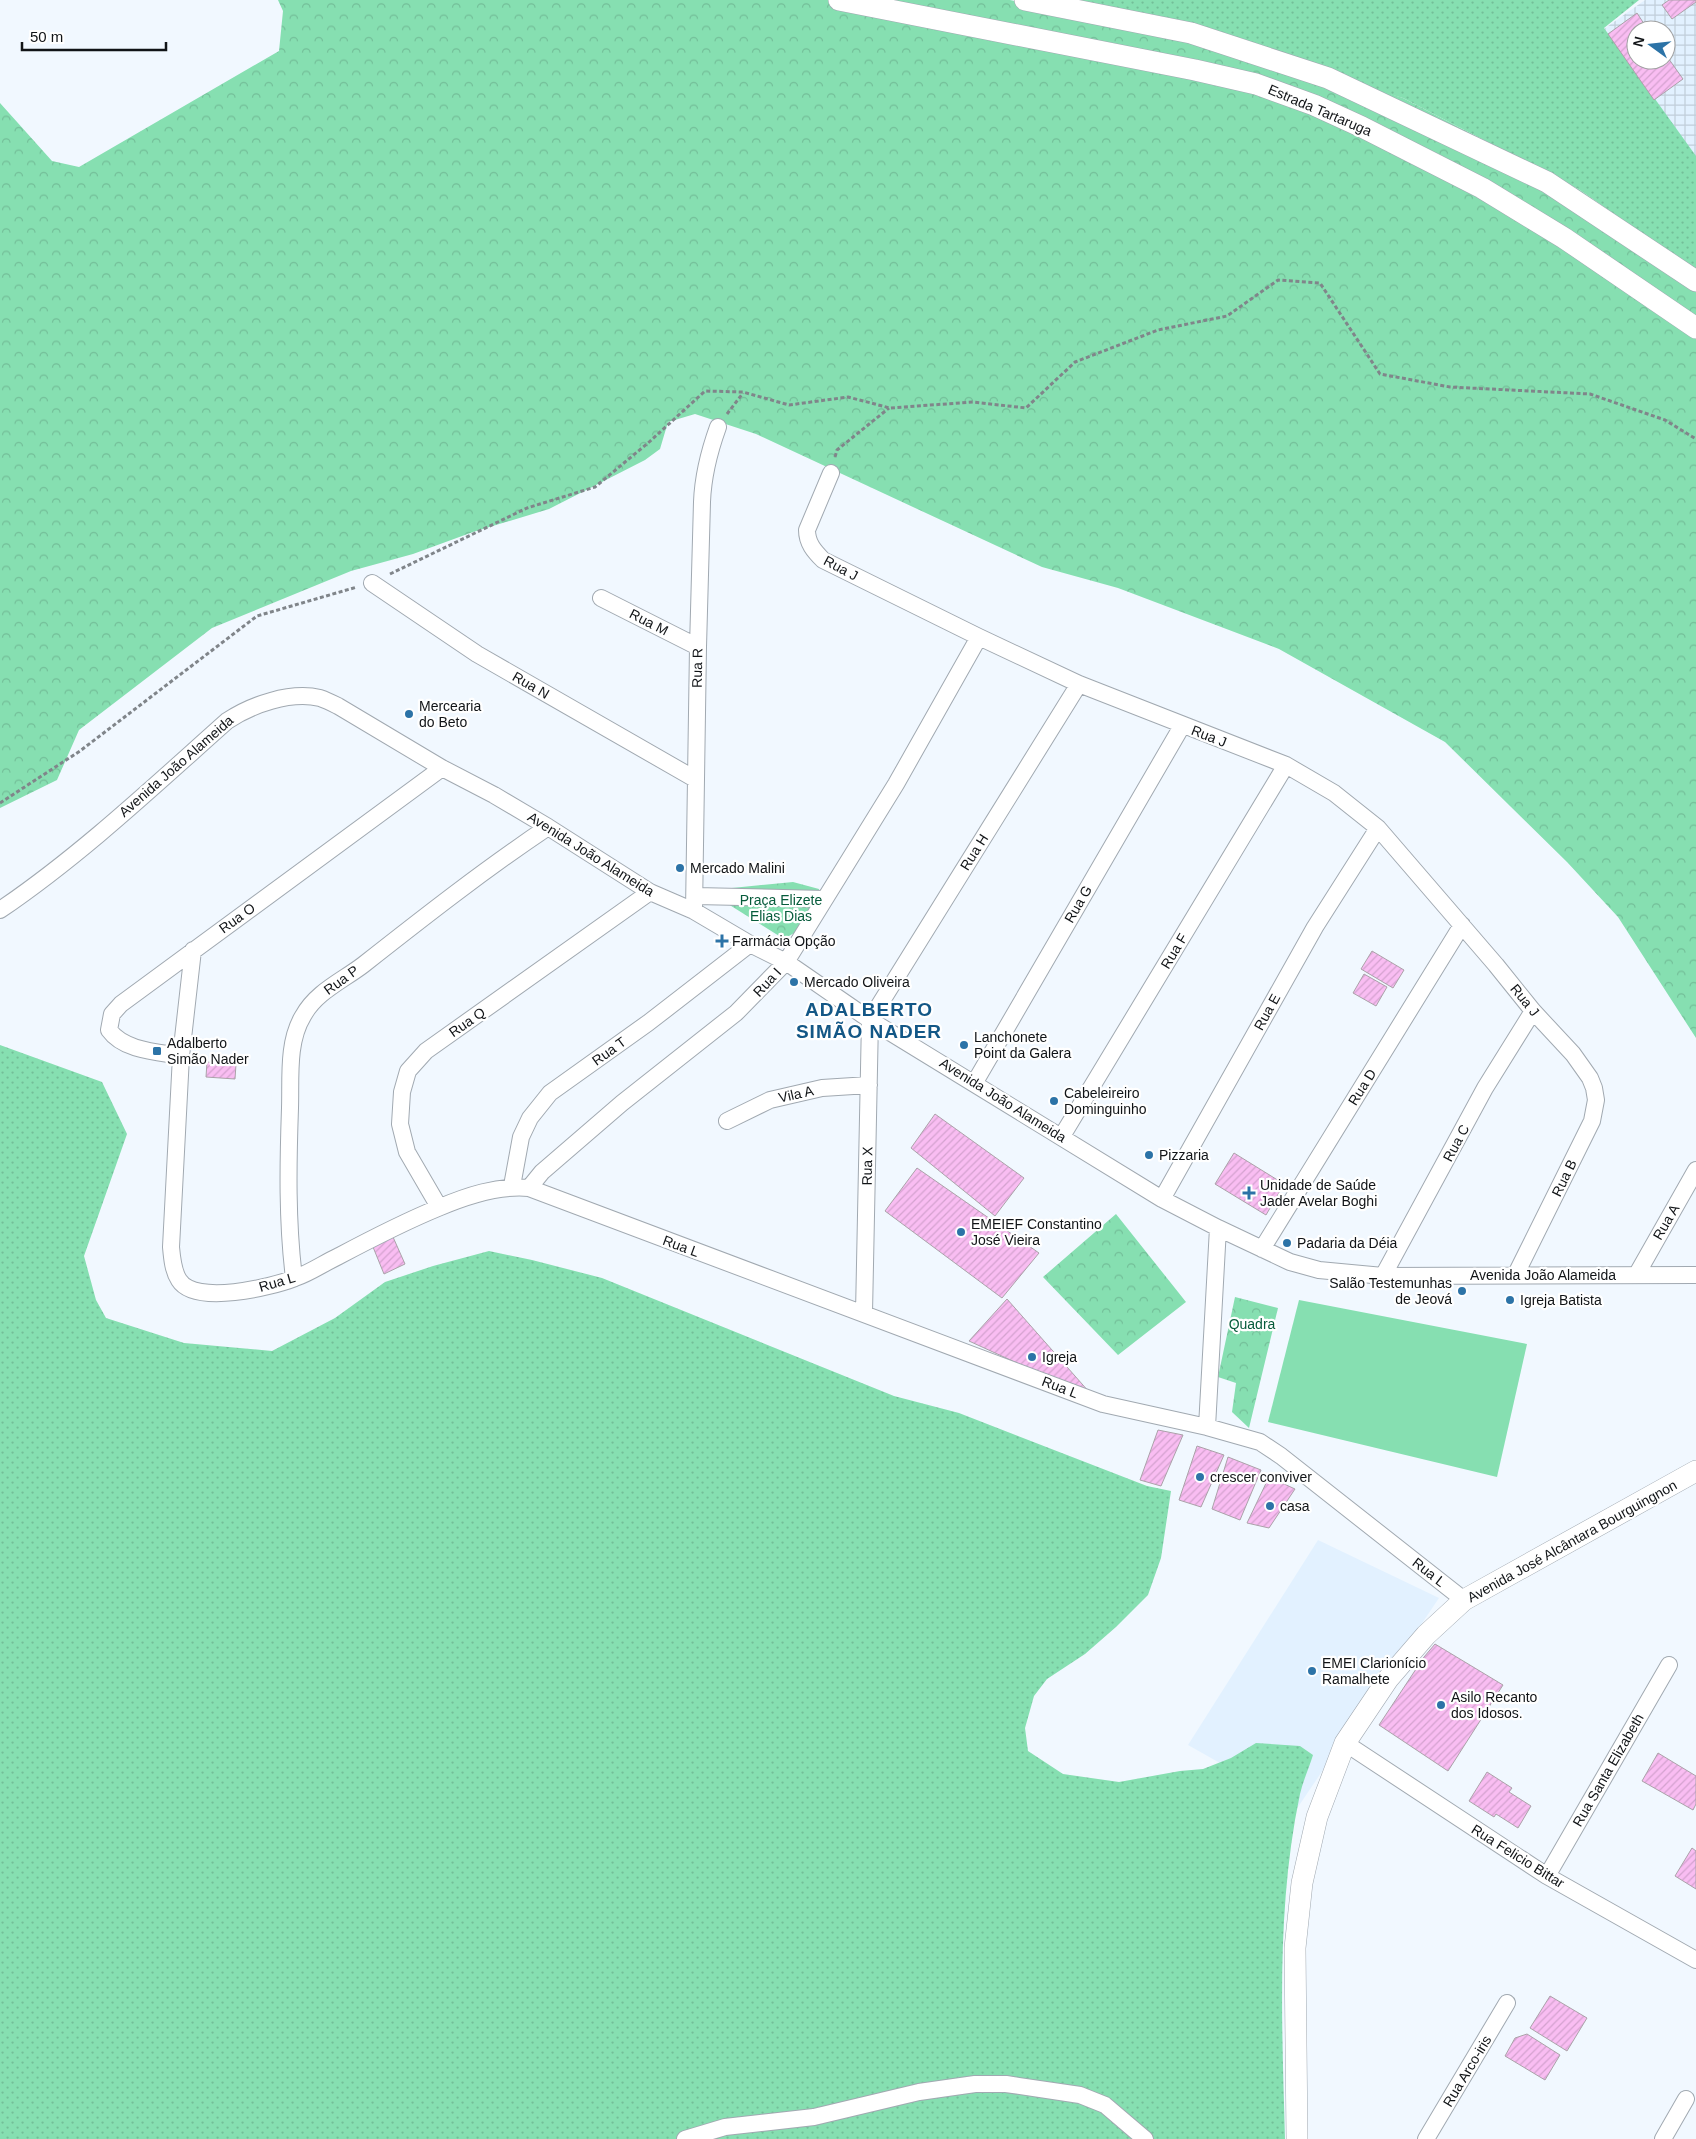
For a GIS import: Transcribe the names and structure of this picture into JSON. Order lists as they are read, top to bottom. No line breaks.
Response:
{"streets":{"street":["Estrada Tartaruga","Rua J","Rua M","Rua R","Rua N","Avenida João Alameida","Rua H","Rua G","Rua O","Rua F","Rua P","Rua I","Rua E","Rua Q","Rua T","Rua D","Vila A","Rua C","Rua X","Rua B","Rua A","Rua L","Avenida José Alcântara Bourguingnon","Rua Santa Elizabeth","Rua Felicio Bittar","Rua Arco-iris"]},"crossings":[["Rua J","Rua H"],["Rua J","Rua G"],["Rua J","Rua F"],["Rua J","Rua I"],["Rua J","Rua E"],["Rua J","Rua D"],["Rua J","Rua C"],["Rua J","Rua B"],["Rua M","Rua R"],["Rua R","Rua N"],["Rua R","Avenida João Alameida"],["Avenida João Alameida","Rua H"],["Avenida João Alameida","Rua G"],["Avenida João Alameida","Rua O"],["Avenida João Alameida","Rua F"],["Avenida João Alameida","Rua P"],["Avenida João Alameida","Rua I"],["Avenida João Alameida","Rua E"],["Avenida João Alameida","Rua Q"],["Avenida João Alameida","Rua T"],["Avenida João Alameida","Rua D"],["Avenida João Alameida","Rua C"],["Avenida João Alameida","Rua X"],["Avenida João Alameida","Rua B"],["Avenida João Alameida","Rua A"],["Rua H","Rua X"],["Rua O","Rua L"],["Rua P","Rua L"],["Rua I","Rua L"],["Rua Q","Rua L"],["Rua T","Rua L"],["Vila A","Rua X"],["Rua X","Rua L"],["Rua L","Avenida José Alcântara Bourguingnon"],["Avenida José Alcântara Bourguingnon","Rua Felicio Bittar"],["Rua Santa Elizabeth","Rua Felicio Bittar"]],"districts":["ADALBERTO SIMÃO NADER"],"parks":["Praça Elizete Elias Dias","Quadra"],"places":{"other":["Mercearia do Beto","Mercado Malini","Mercado Oliveira","Lanchonete Point da Galera","Cabeleireiro Dominguinho","Pizzaria","EMEIEF Constantino José Vieira","Padaria da Déia","Salão Testemunhas de Jeová","Igreja Batista","Igreja","crescer conviver","casa","EMEI Clarionício Ramalhete","Asilo Recanto dos Idosos."],"health":["Farmácia Opção","Unidade de Saúde Jader Avelar Boghi"],"transit":["Adalberto Simão Nader"]},"scale_bar":"50 m","north":"left"}
